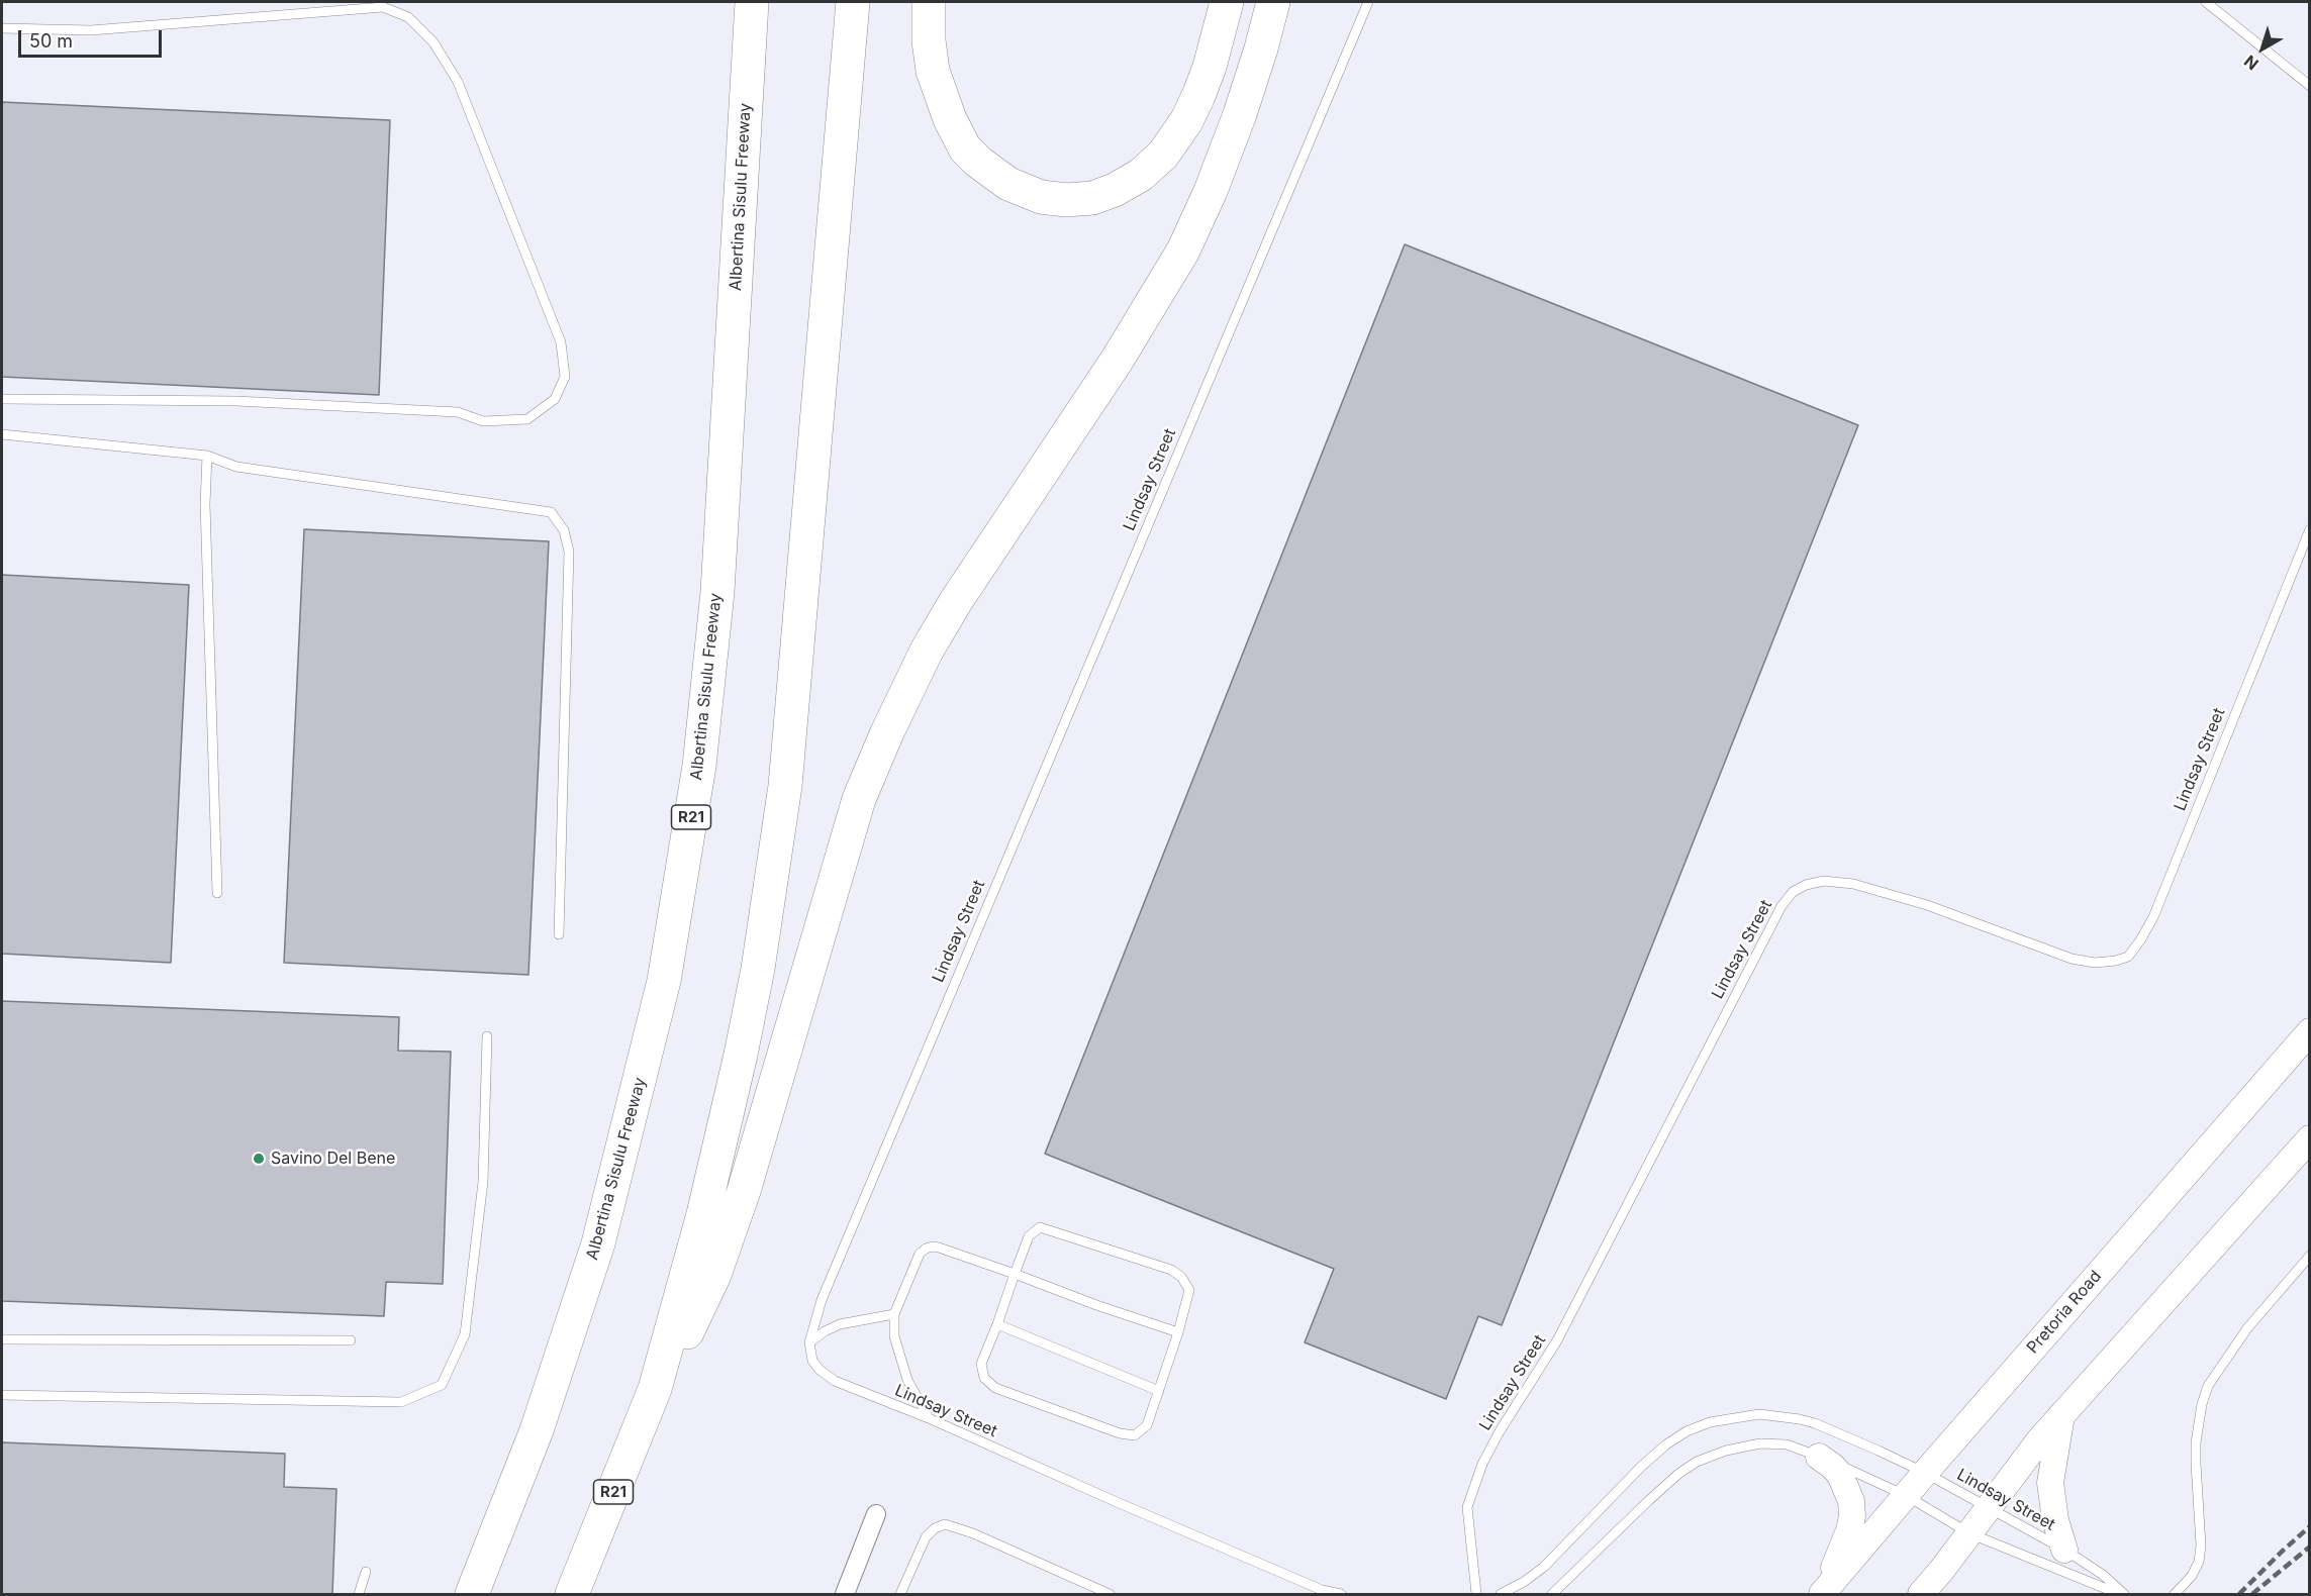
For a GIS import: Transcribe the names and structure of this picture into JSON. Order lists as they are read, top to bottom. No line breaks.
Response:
{"streets":{"highway":["Albertina Sisulu Freeway","R21"],"main road":["Pretoria Road"],"lane":["Lindsay Street"]},"crossings":[["Lindsay Street","Pretoria Road"]],"places":["Savino Del Bene"],"scale_bar":"50 m","north":"bottom left"}
